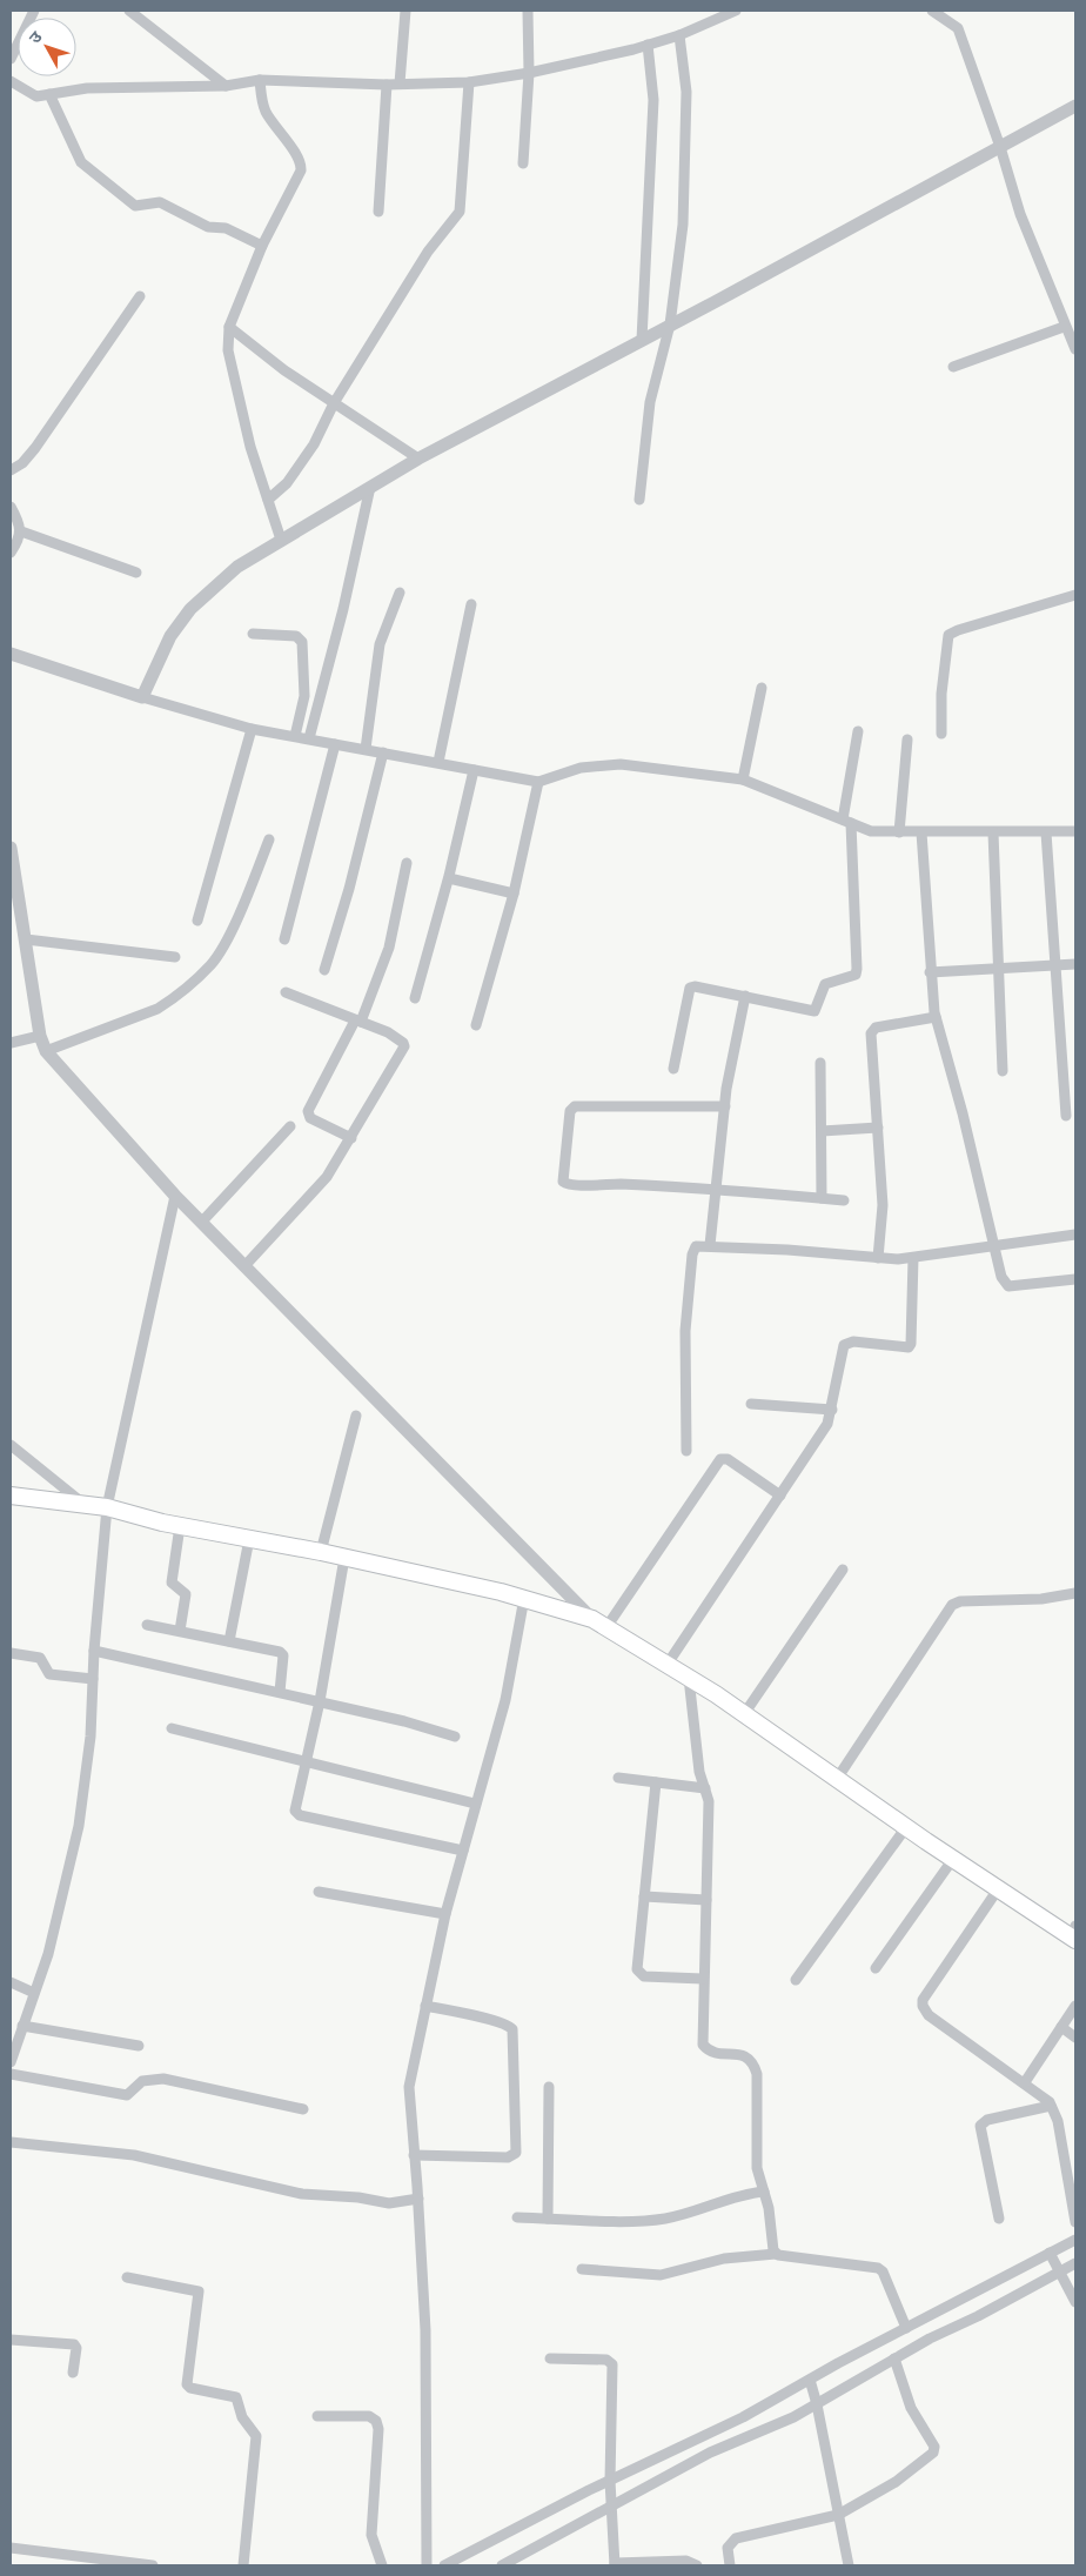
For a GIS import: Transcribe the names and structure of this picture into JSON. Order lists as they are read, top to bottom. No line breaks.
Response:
{"north":"top left"}
